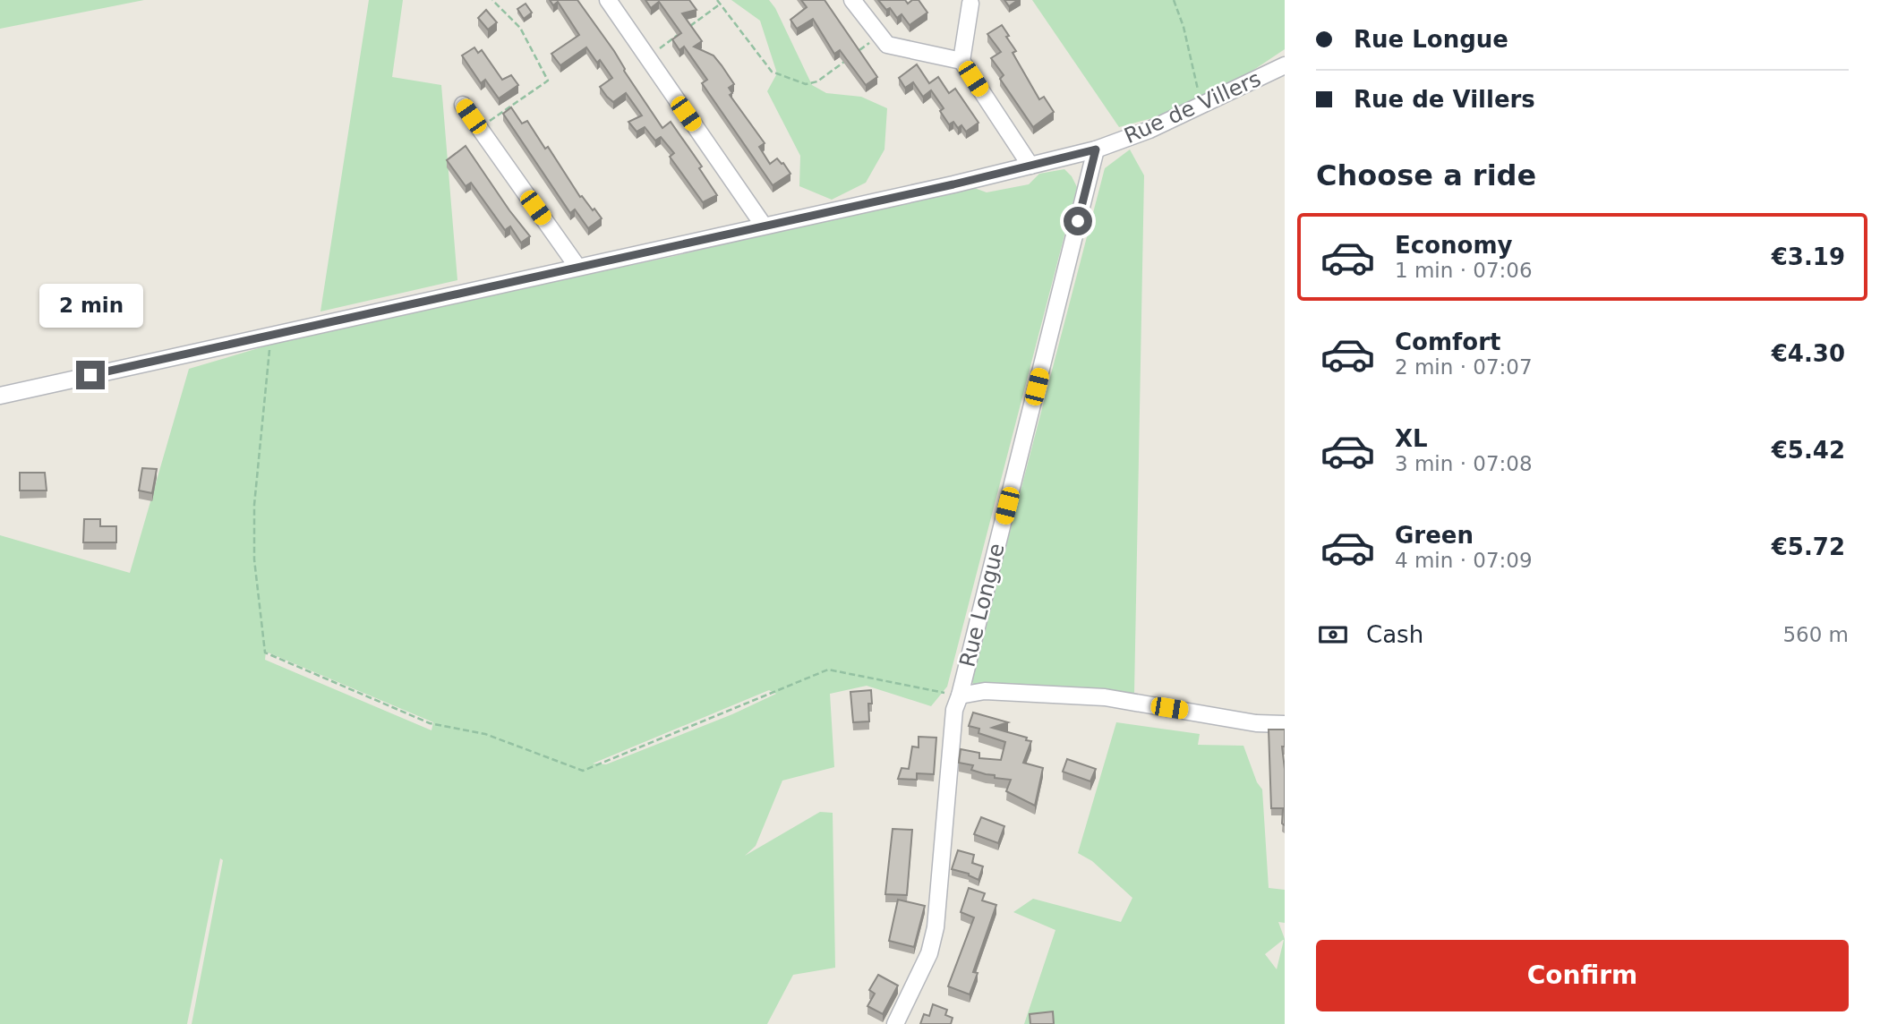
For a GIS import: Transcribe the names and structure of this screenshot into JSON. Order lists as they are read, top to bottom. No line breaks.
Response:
{"streets":{"street":["Rue de Villers","Rue Longue"]},"crossings":[["Rue de Villers","Rue Longue"]],"page":{"banner":["Rue Longue","Rue de Villers"],"heading":"Choose a ride","list":[{"name":"Economy","note":"1 min · 07:06","value":"€3.19"},{"name":"Comfort","note":"2 min · 07:07","value":"€4.30"},{"name":"XL","note":"3 min · 07:08","value":"€5.42"},{"name":"Green","note":"4 min · 07:09","value":"€5.72"}],"bubble":"2 min","pay":["Cash","560 m"],"buttons":"Confirm"}}
